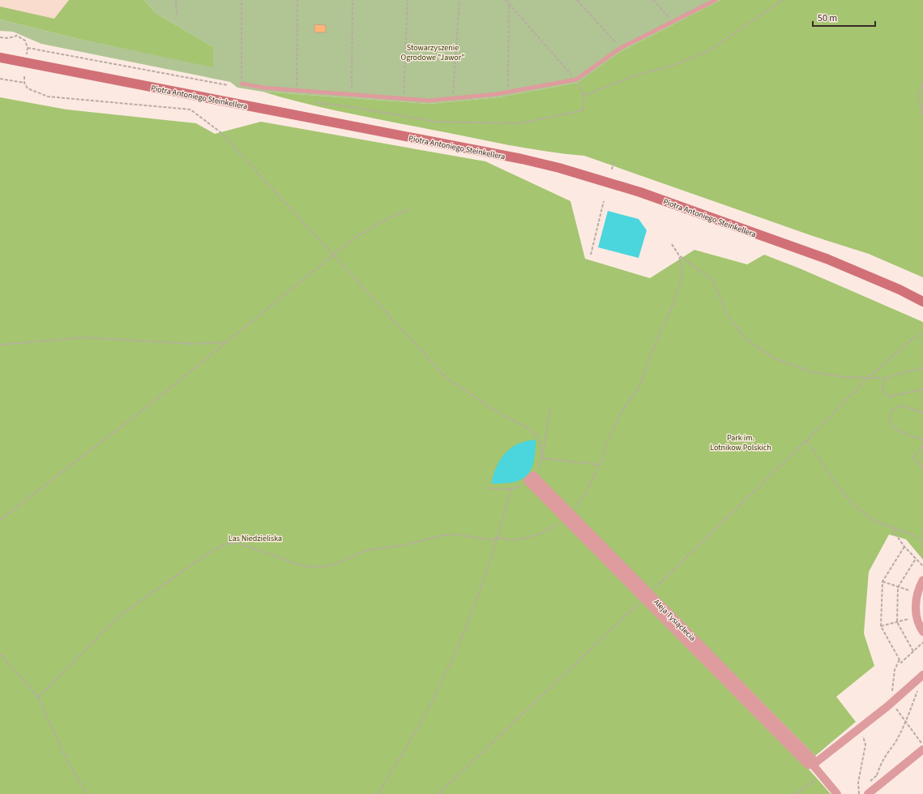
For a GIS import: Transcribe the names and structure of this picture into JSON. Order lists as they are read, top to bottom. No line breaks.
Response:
{"streets":{"street":["Piotra Antoniego Steinkellera","Aleja Tysiąclecia"]},"parks":["Stowarzyszenie Ogrodowe \"Jawor\"","Park im. Lotnikow Polskich","Las Niedzieliska"],"scale_bar":"50 m"}
